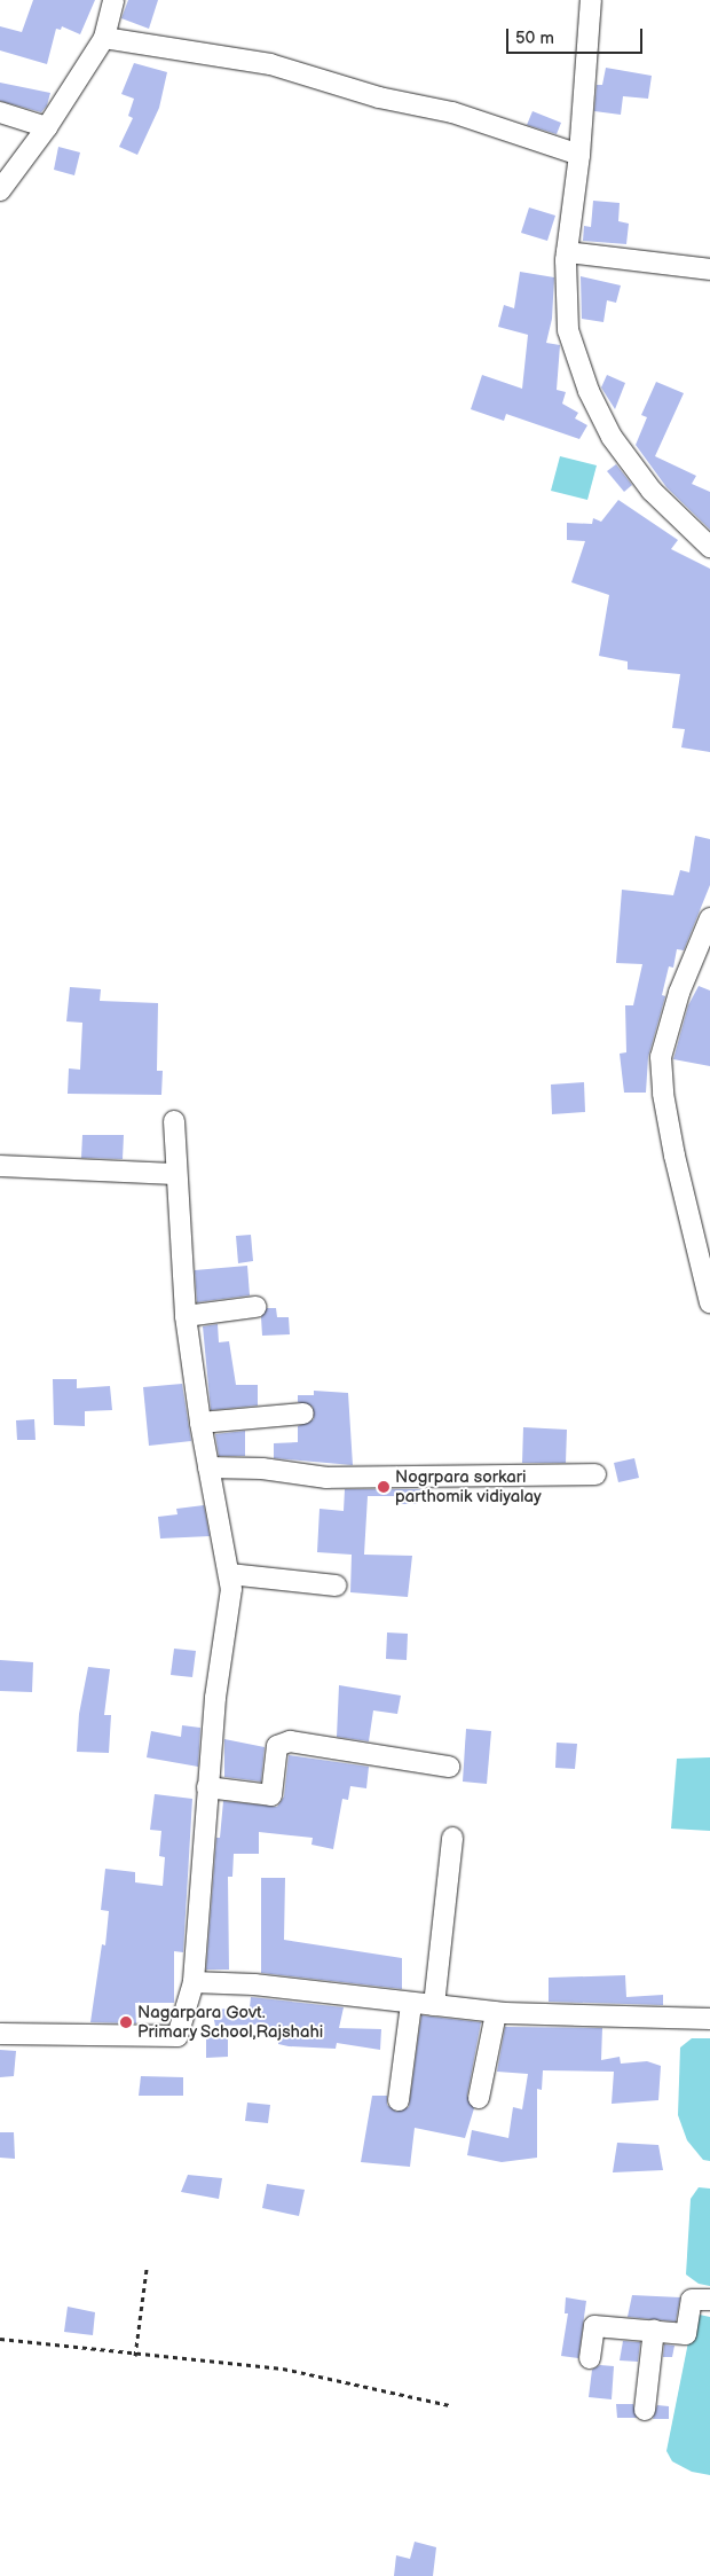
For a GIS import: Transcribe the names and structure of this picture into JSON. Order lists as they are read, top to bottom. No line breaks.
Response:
{"places":["Nogrpara sorkari parthomik vidiyalay","Nagarpara Govt. Primary School,Rajshahi"],"scale_bar":"50 m"}
